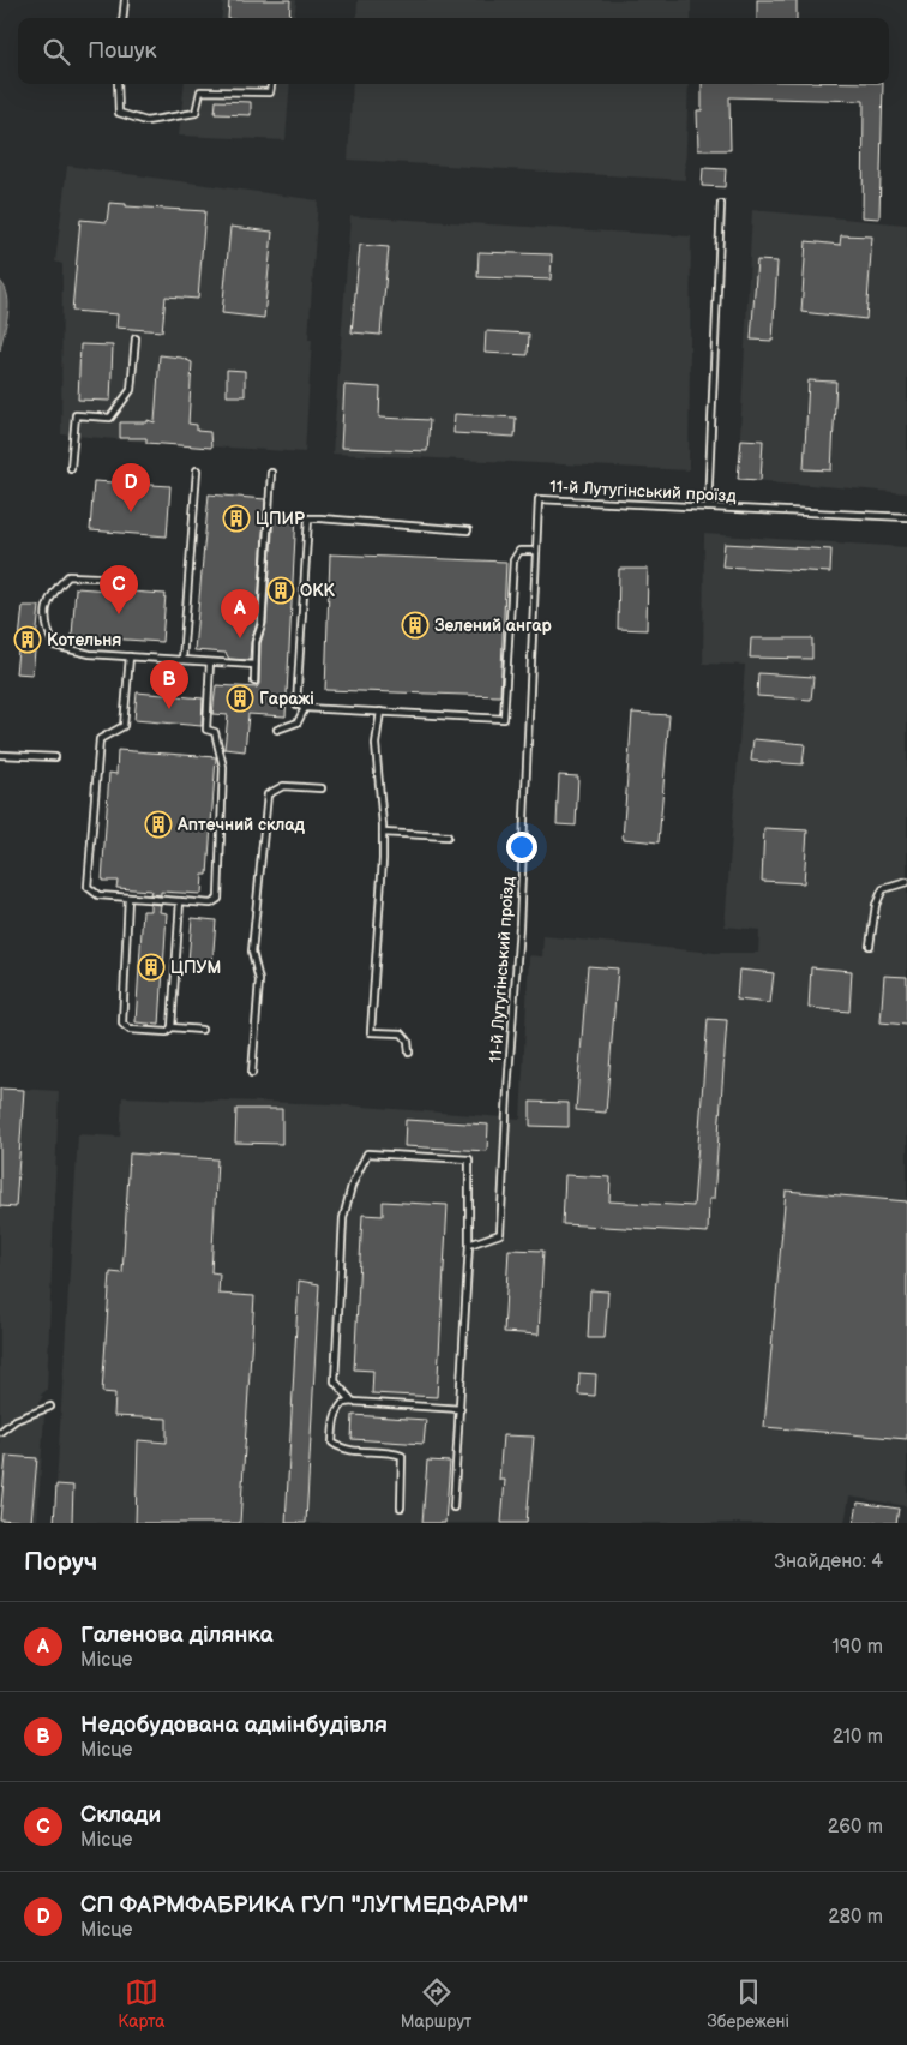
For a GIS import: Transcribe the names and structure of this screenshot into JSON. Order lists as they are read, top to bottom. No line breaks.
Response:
{"streets":{"lane":["11-й Лутугінський проїзд"]},"places":{"building":["ЦПИР","ОКК","Зелений ангар","Котельня","Гаражі","Аптечний склад","ЦПУМ"]},"page":{"search":"Пошук","pins":["D","C","A","B"],"heading":["Поруч","Знайдено: 4"],"list":[{"mark":"A","name":"Галенова ділянка","note":"Місце","value":"190 m"},{"mark":"B","name":"Недобудована адмінбудівля","note":"Місце","value":"210 m"},{"mark":"C","name":"Склади","note":"Місце","value":"260 m"},{"mark":"D","name":"СП ФАРМФАБРИКА ГУП \"ЛУГМЕДФАРМ\"","note":"Місце","value":"280 m"}],"nav":["Карта","Маршрут","Збережені"]}}
